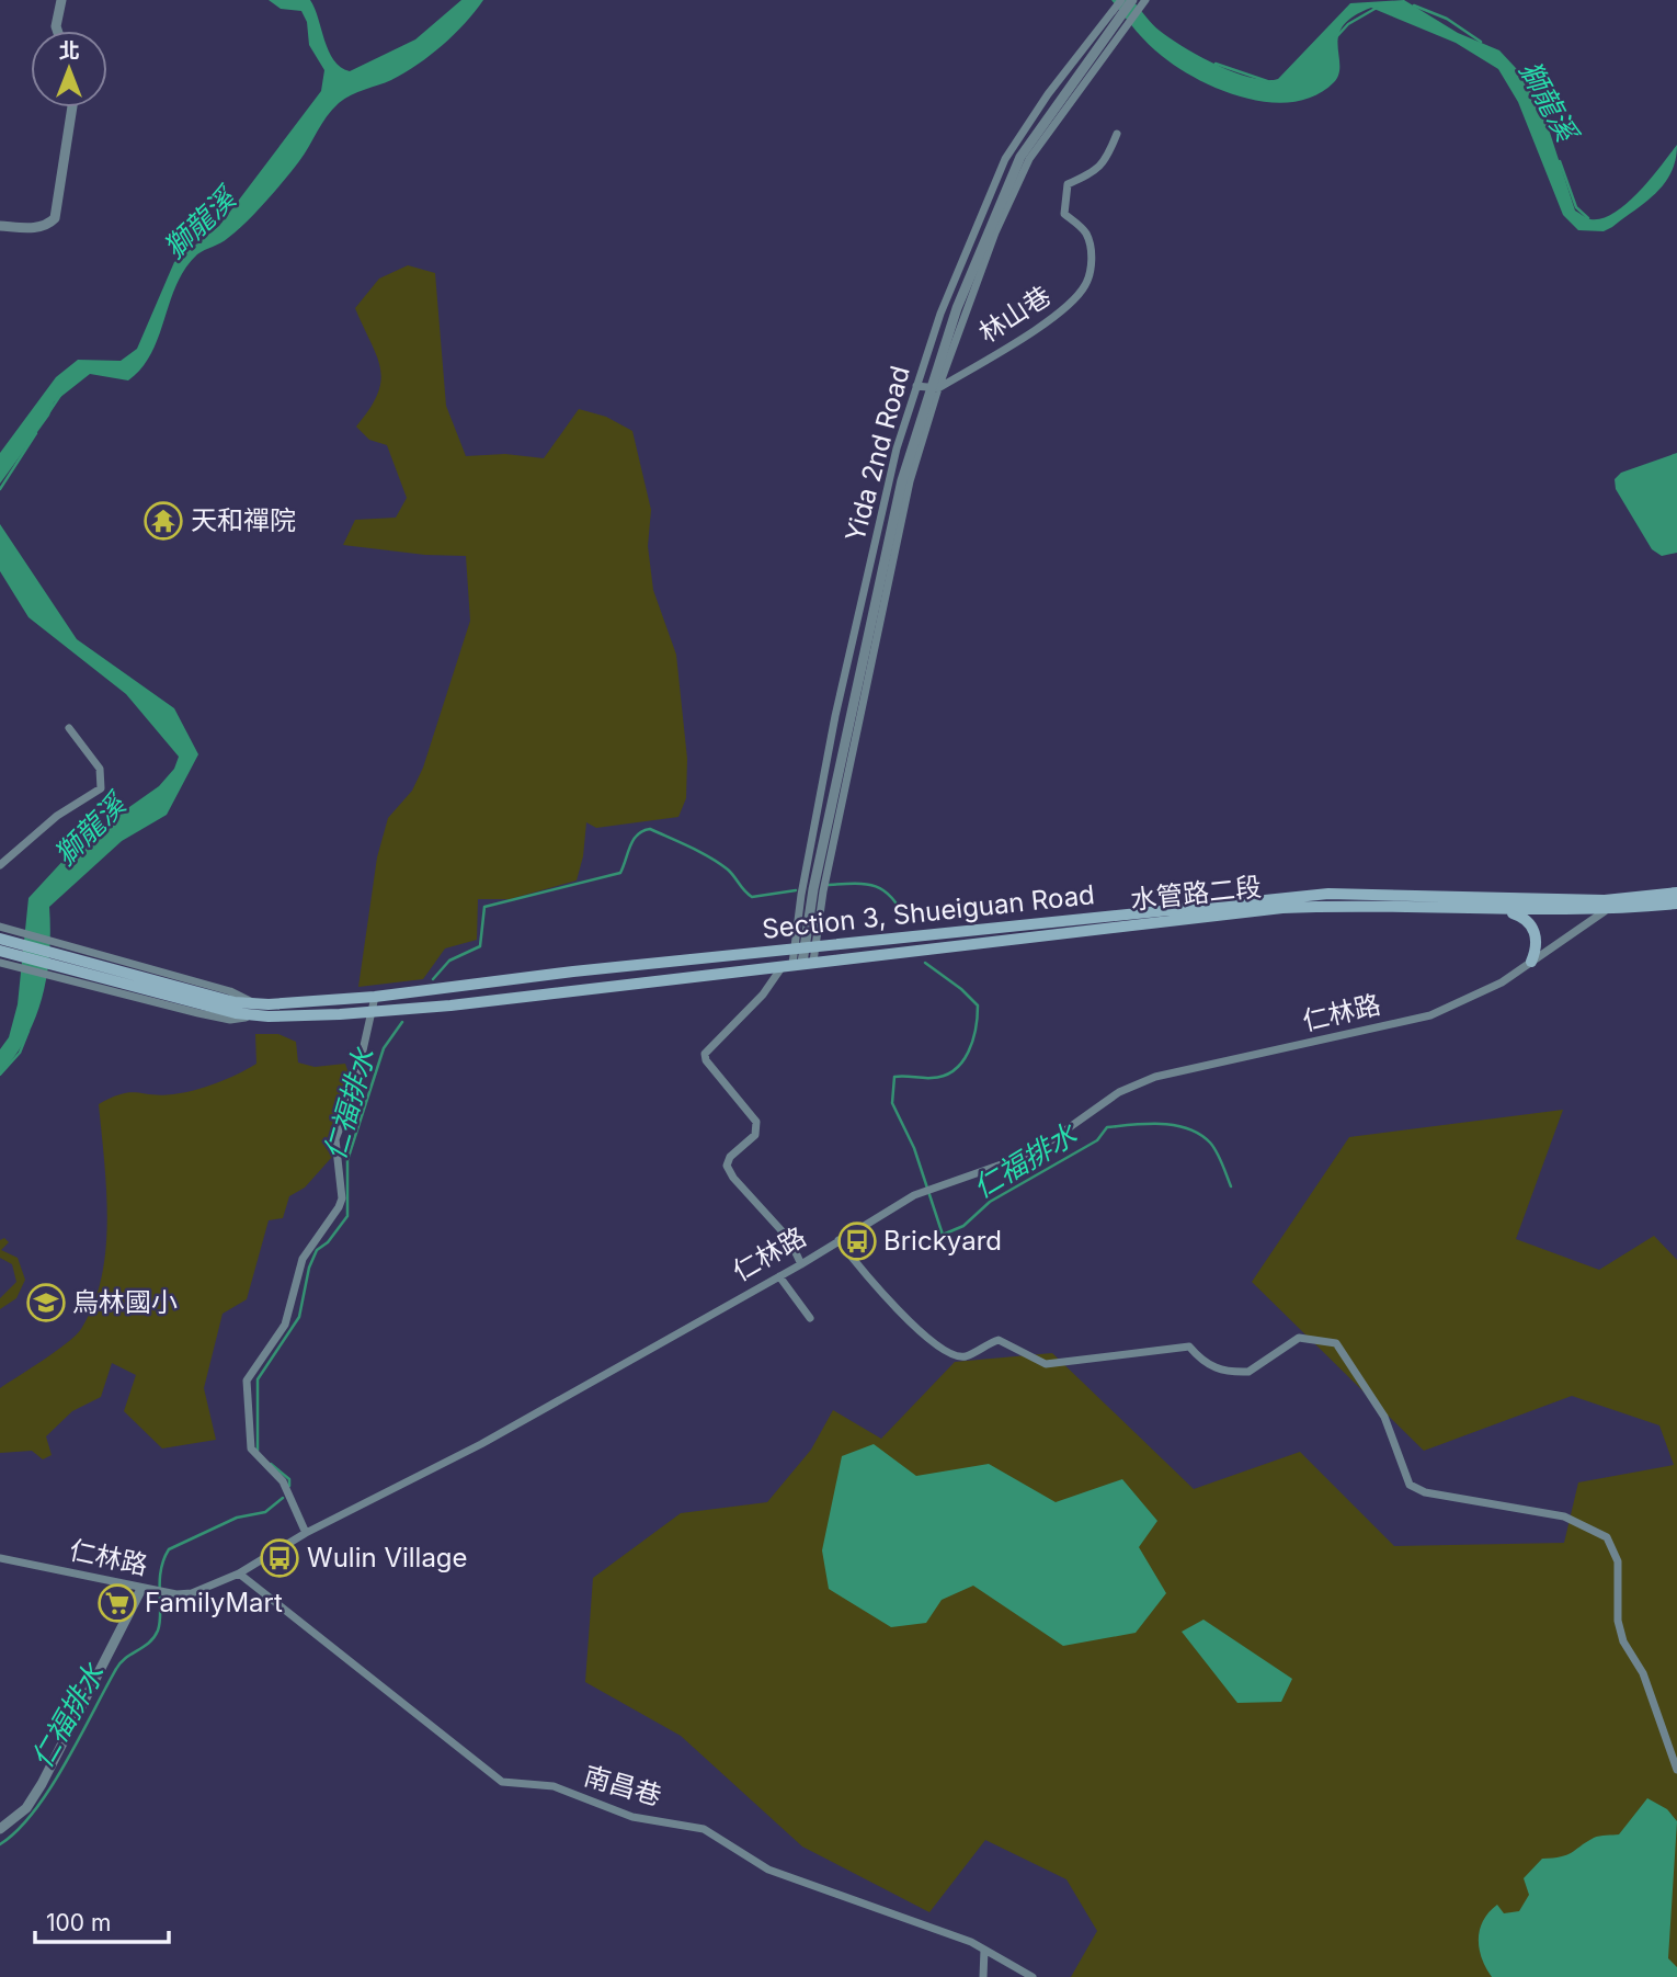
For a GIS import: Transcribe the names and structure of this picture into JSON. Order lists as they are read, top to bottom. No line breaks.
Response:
{"streets":{"main road":["水管路二段","Section 3, Shueiguan Road","仁林路"],"street":["林山巷","Yida 2nd Road","南昌巷"]},"crossings":[["林山巷","Yida 2nd Road"],["Yida 2nd Road","水管路二段"],["Yida 2nd Road","Section 3, Shueiguan Road"],["水管路二段","Section 3, Shueiguan Road"],["Section 3, Shueiguan Road","仁林路"],["仁林路","南昌巷"]],"water":["獅龍溪","仁福排水"],"places":{"temple":["天和禪院"],"bus stop":["Brickyard","Wulin Village"],"school or university":["烏林國小"],"supermarket":["FamilyMart"]},"scale_bar":"100 m","north":"top"}
